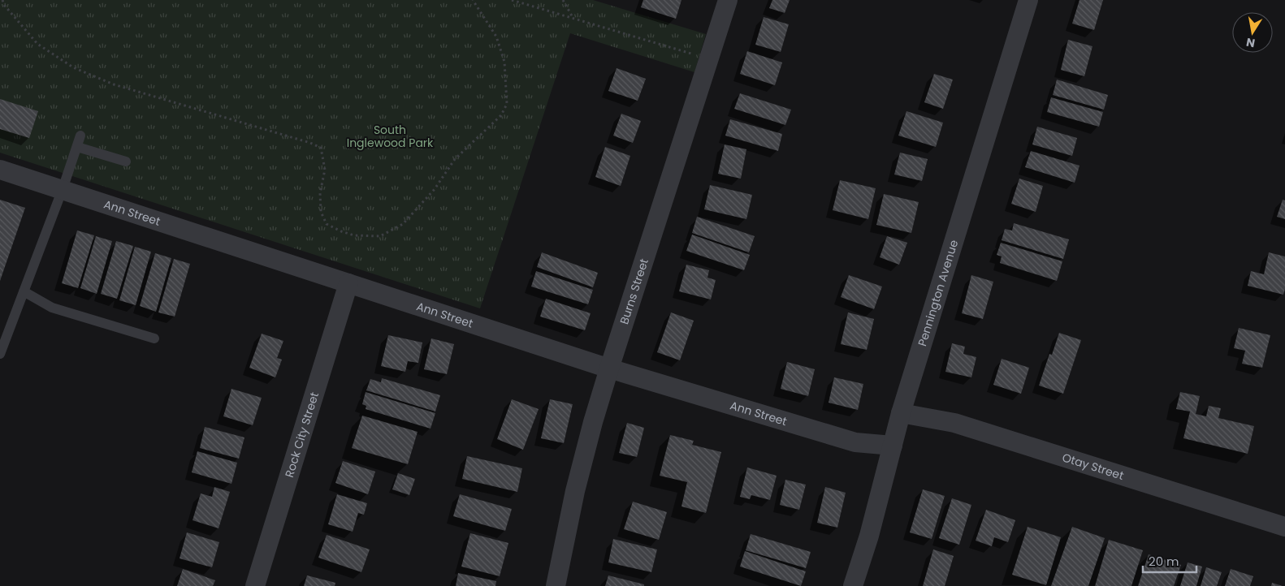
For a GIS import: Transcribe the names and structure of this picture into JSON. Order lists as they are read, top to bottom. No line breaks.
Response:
{"streets":{"street":["Ann Street","Burns Street","Pennington Avenue","Rock City Street","Otay Street"]},"crossings":[["Ann Street","Burns Street"],["Ann Street","Pennington Avenue"],["Ann Street","Rock City Street"],["Pennington Avenue","Otay Street"]],"parks":["South Inglewood Park"],"scale_bar":"20 m","north":"bottom"}
